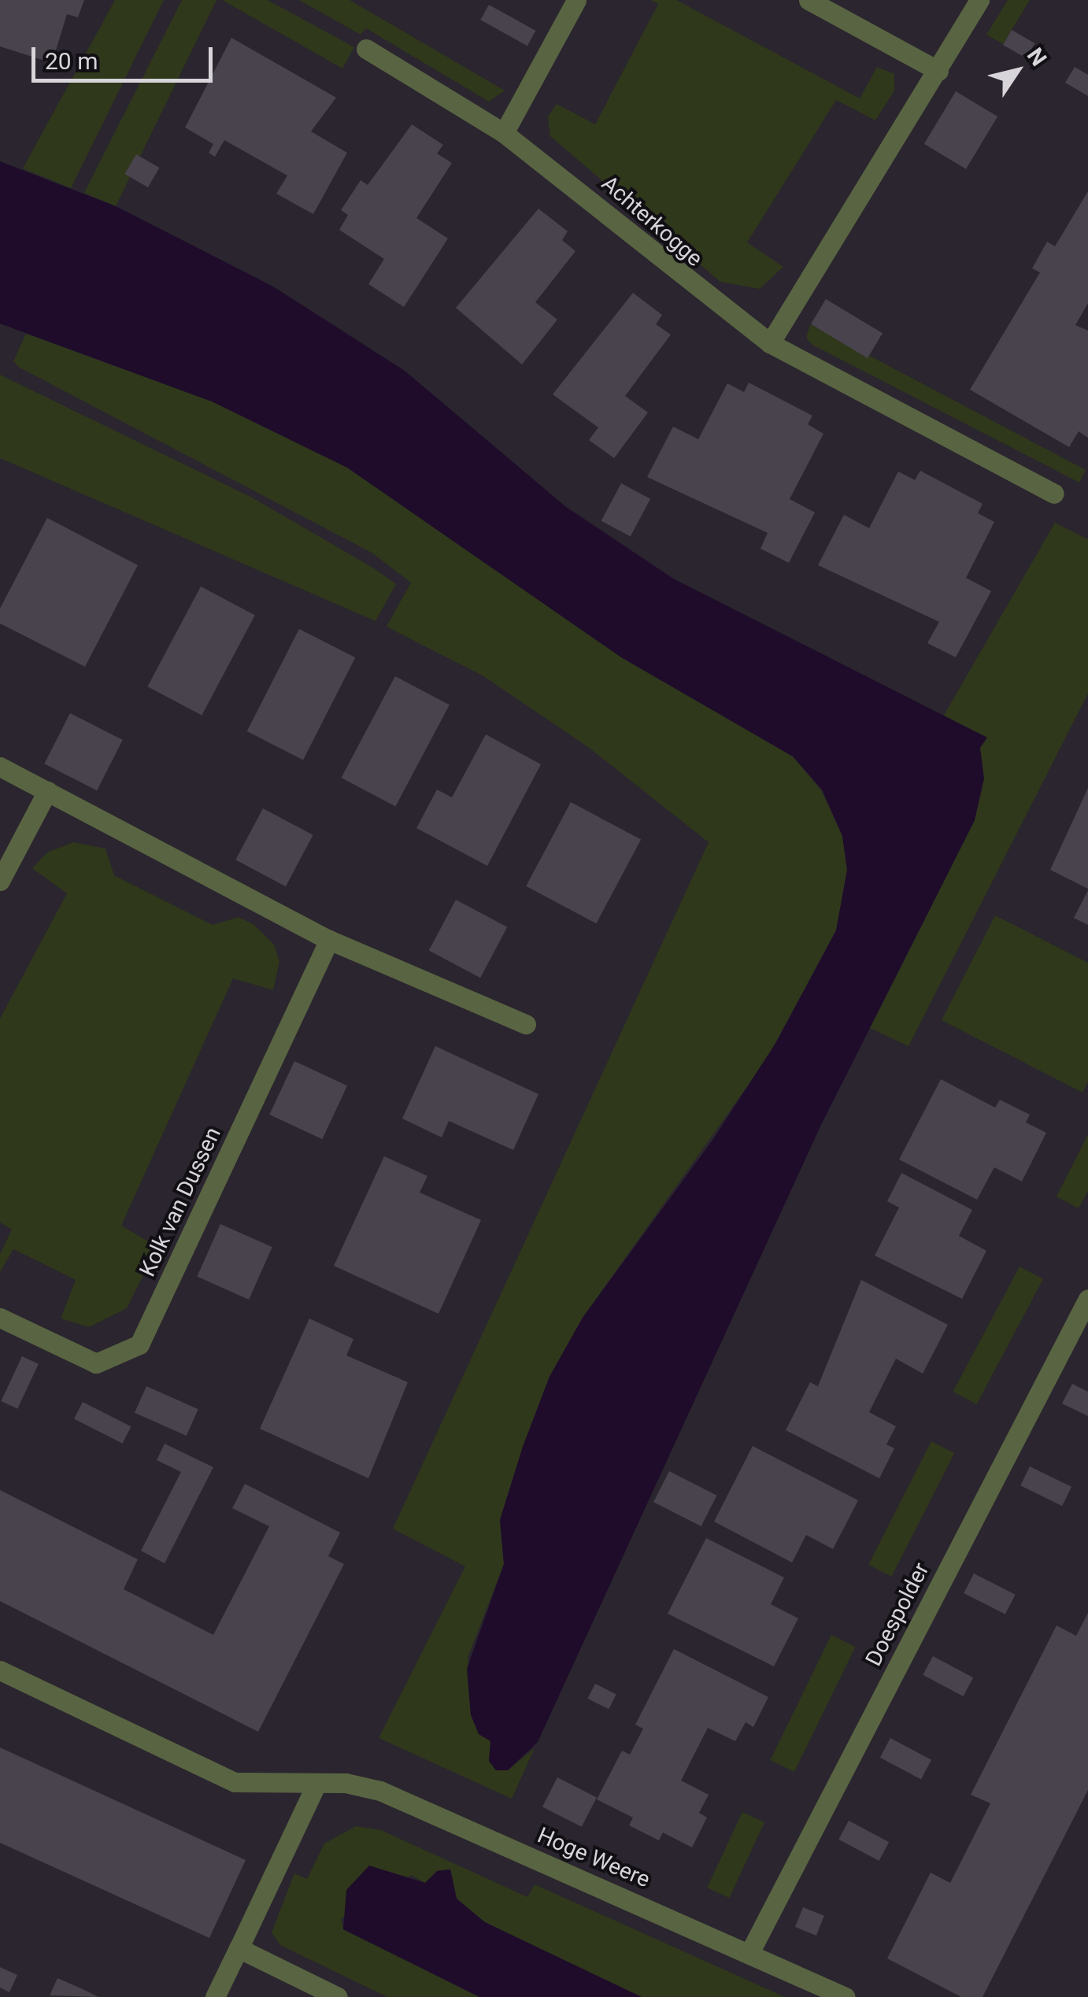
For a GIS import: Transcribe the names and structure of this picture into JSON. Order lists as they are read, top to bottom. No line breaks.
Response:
{"streets":{"street":["Achterkogge","Kolk van Dussen","Doespolder","Hoge Weere"]},"crossings":[["Doespolder","Hoge Weere"]],"scale_bar":"20 m","north":"top right"}
